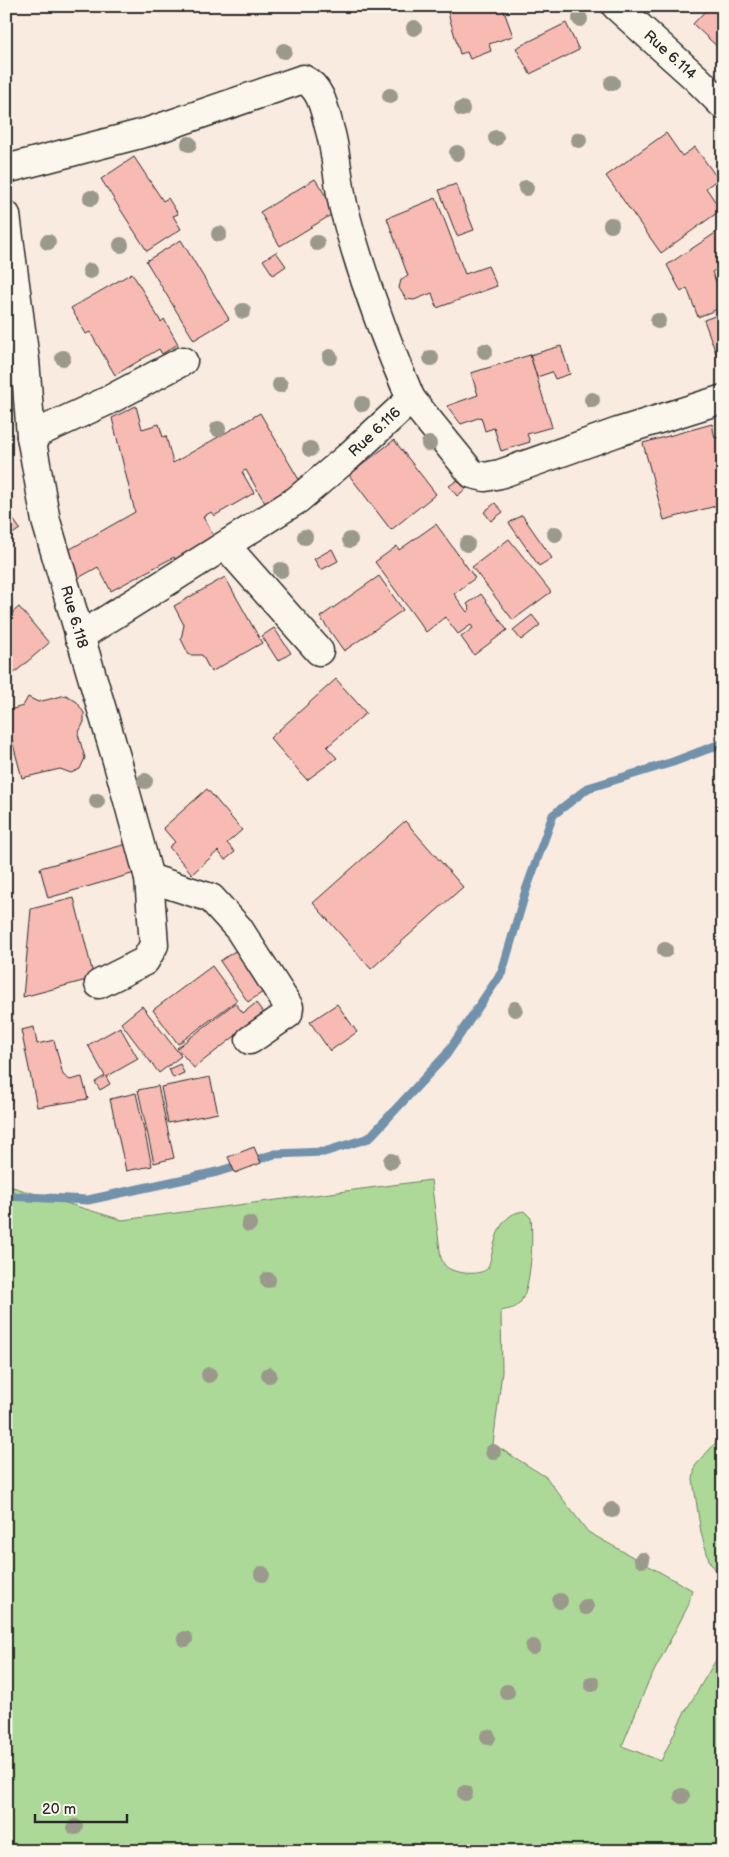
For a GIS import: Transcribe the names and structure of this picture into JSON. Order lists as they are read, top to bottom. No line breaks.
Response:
{"streets":{"street":["Rue 6.114","Rue 6.116","Rue 6.118"]},"crossings":[["Rue 6.116","Rue 6.118"]],"scale_bar":"20 m"}
